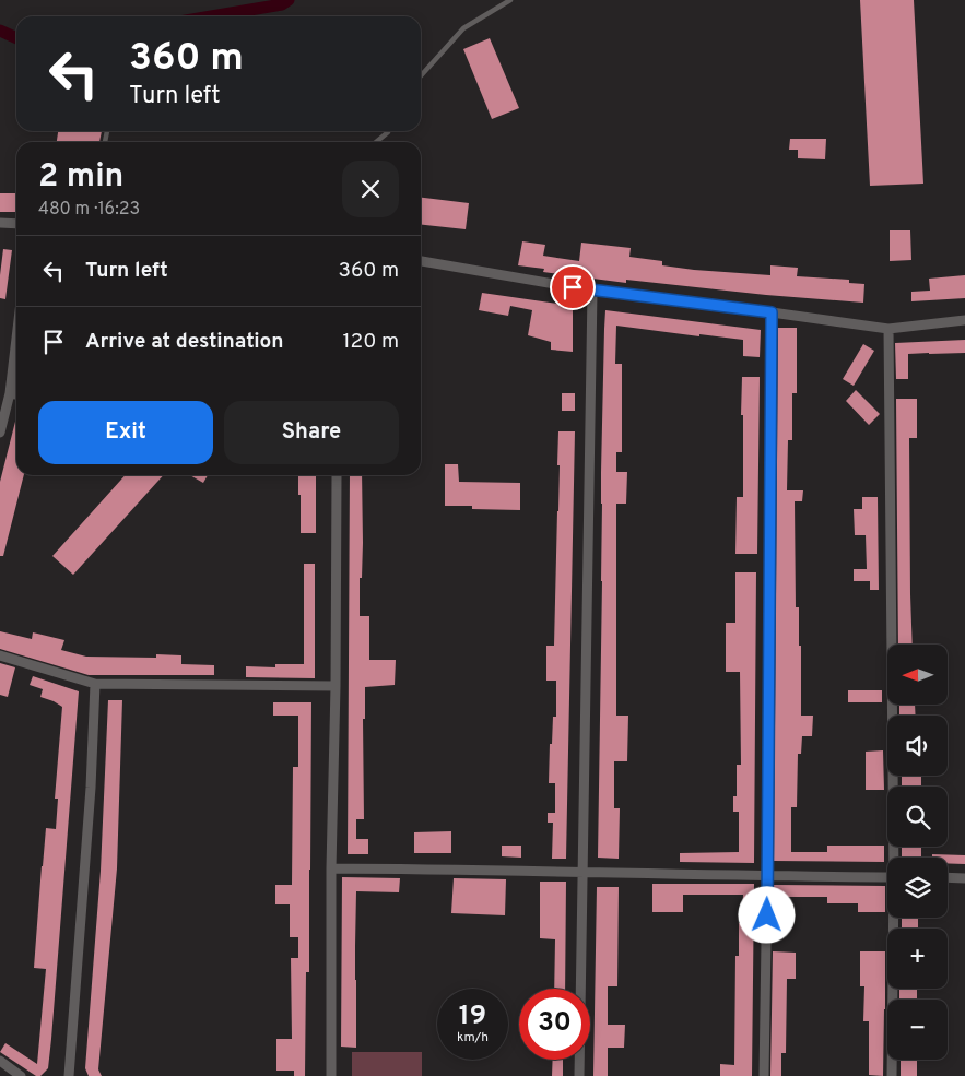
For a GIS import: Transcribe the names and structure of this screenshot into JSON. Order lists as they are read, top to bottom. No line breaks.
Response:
{"north":"left","page":{"turn":["360 m","Turn left"],"heading":["2 min","480 m · 16:23"],"list":[{"name":"Turn left","value":"360 m"},{"name":"Arrive at destination","value":"120 m"}],"buttons":["Exit","Share"],"map_buttons":["+","−"],"speed":"19 km/h","limit":"30"}}
